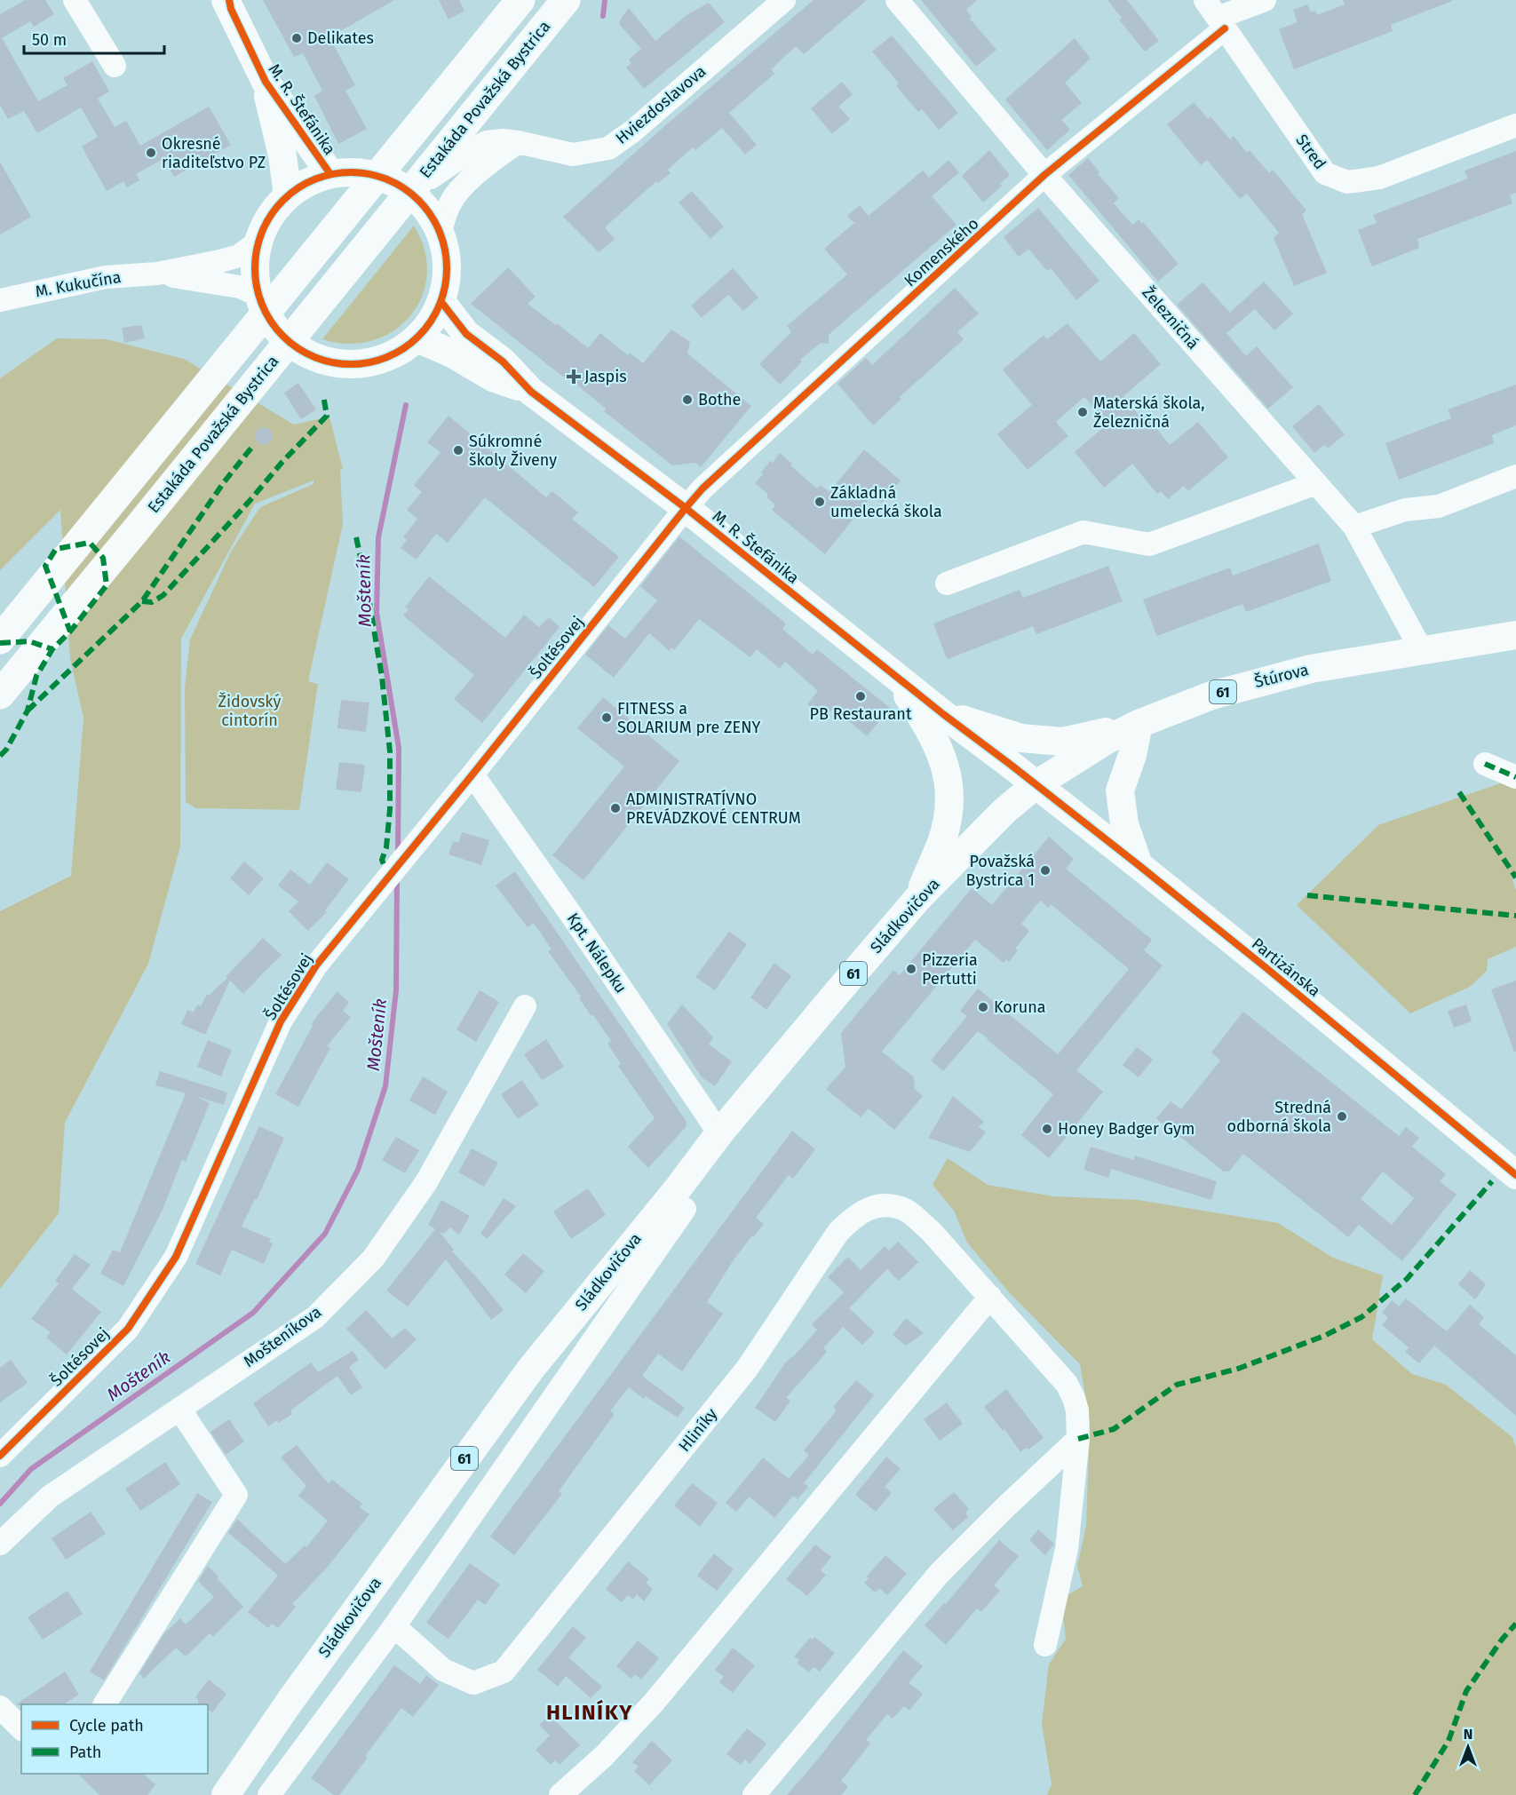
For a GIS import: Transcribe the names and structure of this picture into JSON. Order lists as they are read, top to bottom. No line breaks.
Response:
{"streets":{"highway":["Estakáda Považská Bystrica"],"main road":["M. R. Štefánika","Štúrova","61","Sládkovičova","Partizánska"],"street":["Hviezdoslavova","Stred","Komenského","M. Kukučína","Železničná","Šoltésovej","Kpt. Nálepku","Mošteníkova","Hliníky"]},"crossings":[["M. R. Štefánika","Komenského"],["M. R. Štefánika","Šoltésovej"],["M. R. Štefánika","Štúrova"],["M. R. Štefánika","Sládkovičova"],["M. R. Štefánika","Partizánska"],["Stred","Komenského"],["Komenského","Železničná"],["Komenského","Šoltésovej"],["Železničná","Štúrova"],["Šoltésovej","Kpt. Nálepku"],["Štúrova","Sládkovičova"],["Štúrova","Partizánska"],["Sládkovičova","Kpt. Nálepku"],["Sládkovičova","Partizánska"],["Sládkovičova","Hliníky"]],"districts":["HLINÍKY"],"water":["Mošteník"],"parks":["Židovský cintorín"],"places":{"other":["Delikates","Okresné riaditeľstvo PZ","Bothe","Materská škola, Železničná","Súkromné školy Živeny","Základná umelecká škola","PB Restaurant","FITNESS a SOLARIUM pre ZENY","ADMINISTRATÍVNO PREVÁDZKOVÉ CENTRUM","Považská Bystrica 1","Pizzeria Pertutti","Koruna","Stredná odborná škola","Honey Badger Gym"],"health":["Jaspis"]},"legend":["Cycle path","Path"],"scale_bar":"50 m","north":"top"}
